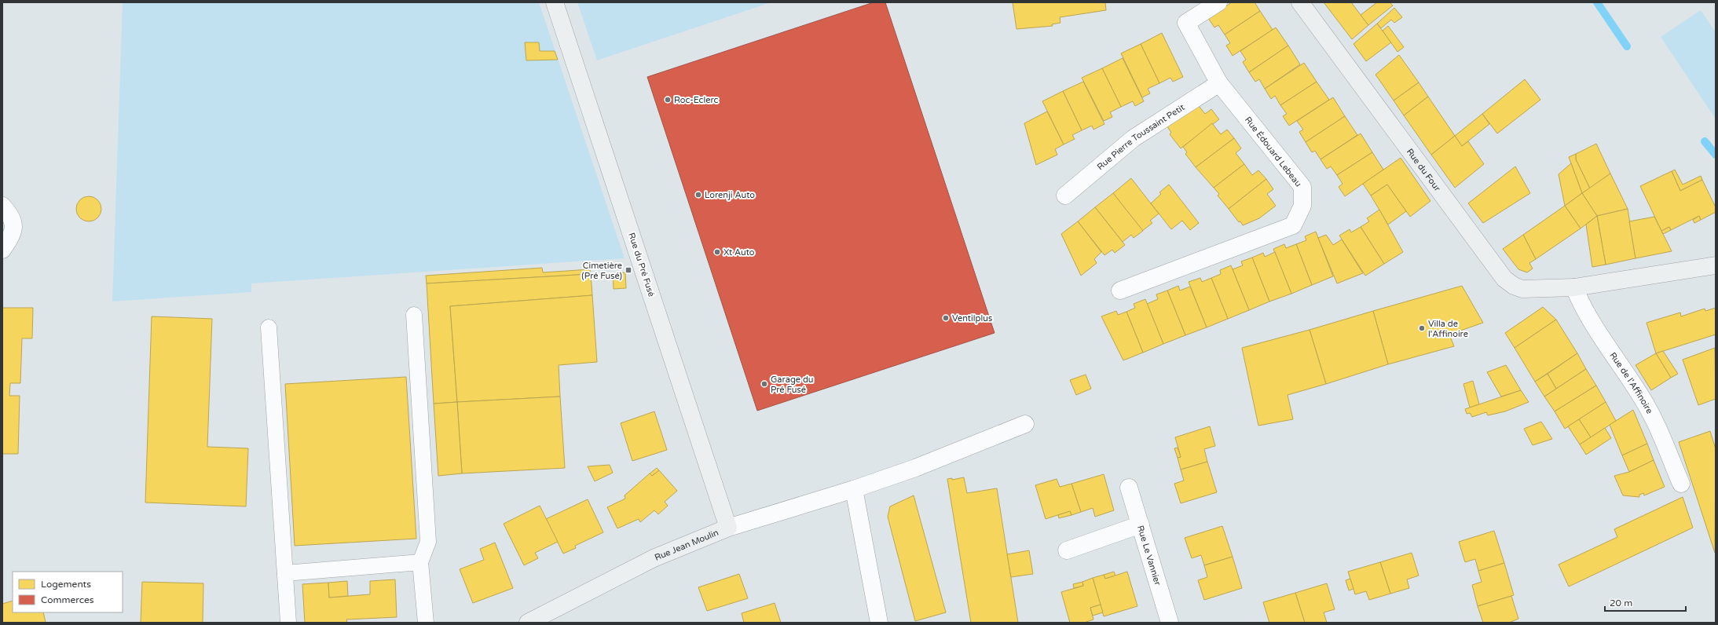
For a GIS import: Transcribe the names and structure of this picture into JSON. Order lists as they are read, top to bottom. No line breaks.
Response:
{"streets":{"street":["Rue Pierre Toussaint Petit","Rue Édouard Lebeau","Rue du Four","Rue du Pré Fusé","Rue de l'Affinoire","Rue Jean Moulin","Rue Le Vannier"]},"crossings":[["Rue Pierre Toussaint Petit","Rue Édouard Lebeau"],["Rue du Four","Rue de l'Affinoire"],["Rue du Pré Fusé","Rue Jean Moulin"]],"places":{"other":["Roc-Eclerc","Lorenji Auto","Xt Auto","Ventilplus","Villa de l'Affinoire","Garage du Pré Fusé"],"transit":["Cimetière (Pré Fusé)"]},"legend":["Logements","Commerces"],"scale_bar":"20 m"}
